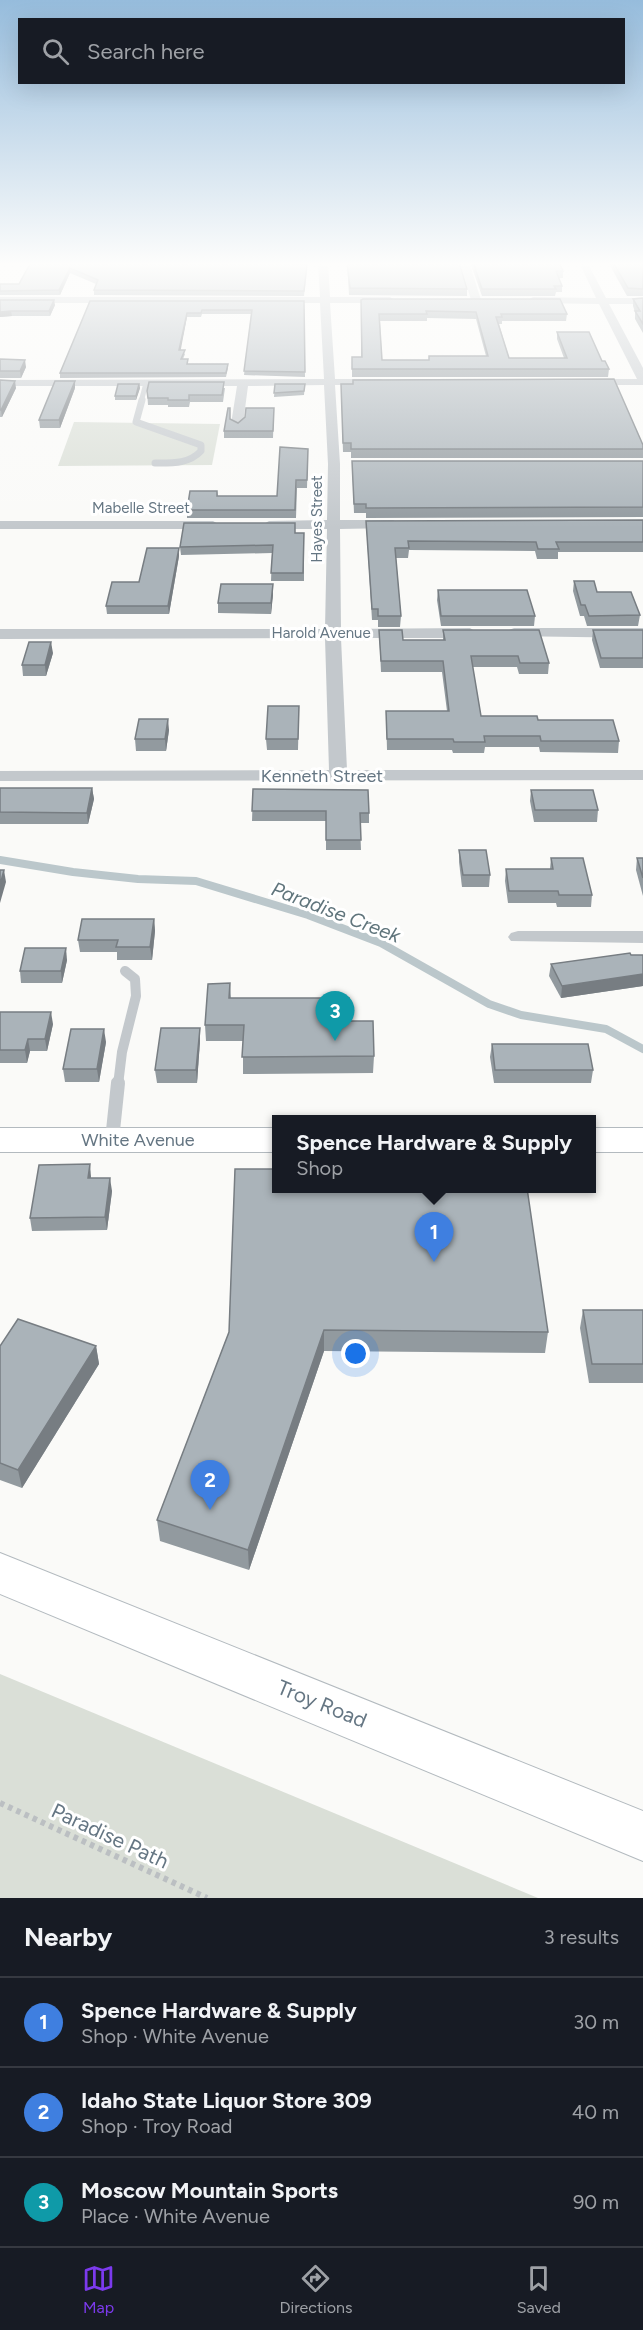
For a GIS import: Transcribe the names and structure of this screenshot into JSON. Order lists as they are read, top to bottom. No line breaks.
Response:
{"streets":{"main road":["White Avenue","Troy Road"],"street":["Mabelle Street","Hayes Street","Harold Avenue","Kenneth Street"],"path":["Paradise Path"]},"crossings":[["Hayes Street","Harold Avenue"],["Hayes Street","Kenneth Street"]],"water":["Paradise Creek"],"page":{"search":"Search here","pins":["3","1","2"],"popup":["Spence Hardware & Supply","Shop"],"heading":["Nearby","3 results"],"list":[{"mark":"1","name":"Spence Hardware & Supply","note":"Shop · White Avenue","value":"30 m"},{"mark":"2","name":"Idaho State Liquor Store 309","note":"Shop · Troy Road","value":"40 m"},{"mark":"3","name":"Moscow Mountain Sports","note":"Place · White Avenue","value":"90 m"}],"nav":["Map","Directions","Saved"]}}
